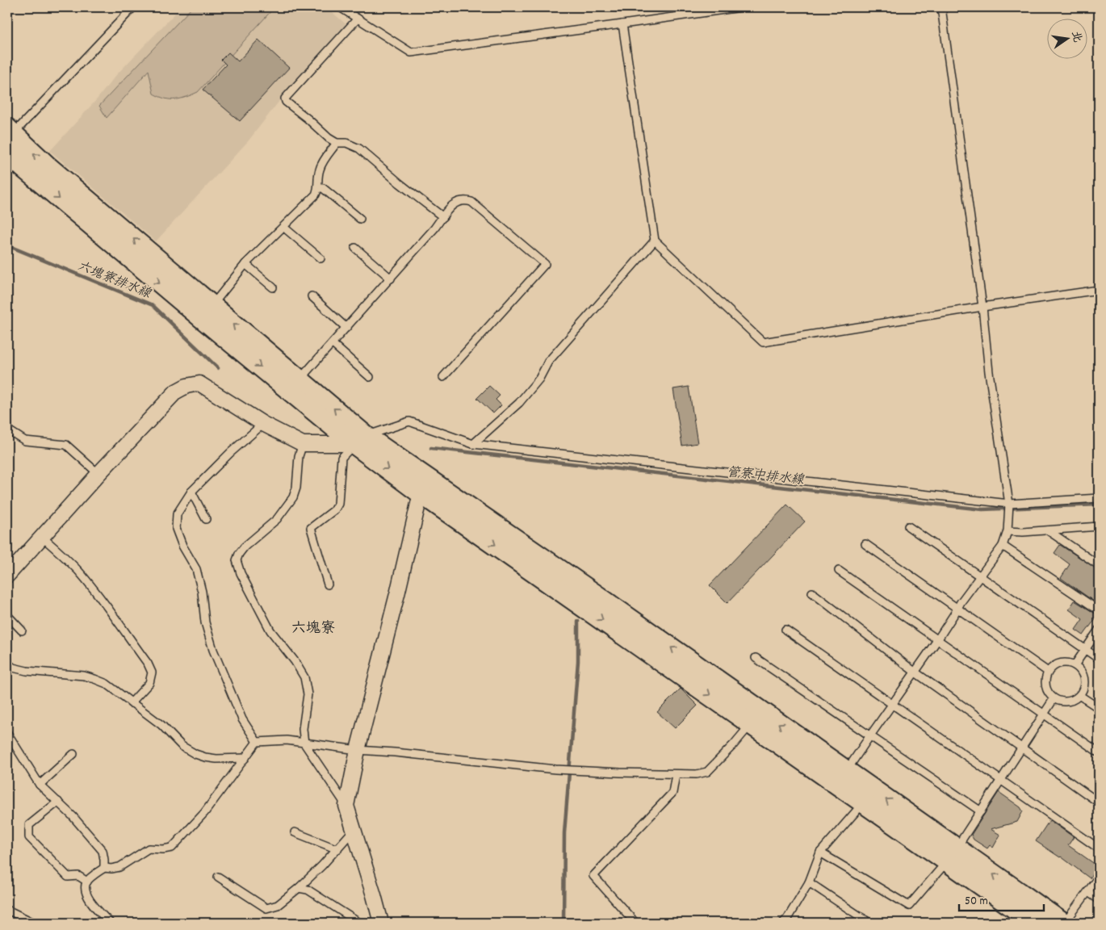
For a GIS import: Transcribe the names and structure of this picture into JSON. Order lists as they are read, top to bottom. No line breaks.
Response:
{"districts":["六塊寮"],"water":["六塊寮排水線","管寮中排水線"],"scale_bar":"50 m","north":"right"}
